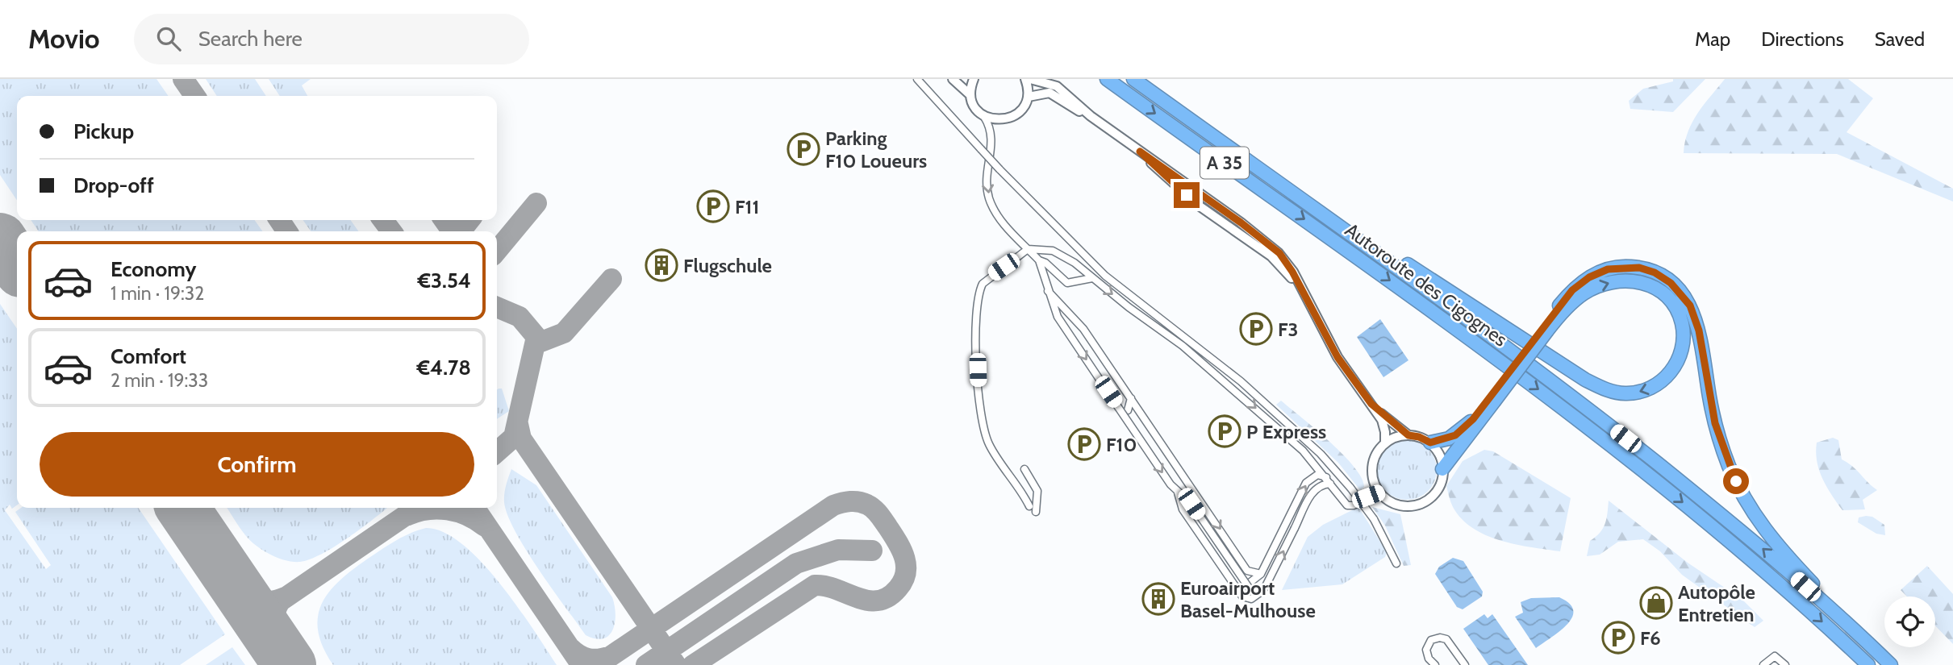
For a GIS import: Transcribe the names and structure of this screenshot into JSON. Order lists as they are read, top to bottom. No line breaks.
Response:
{"streets":{"highway":["A 35","Autoroute des Cigognes"]},"places":{"parking":["Parking F10 Loueurs","F11","F3","P Express","F10","F6"],"building":["Flugschule","Euroairport Basel-Mulhouse"],"shop":["Autopôle Entretien"]},"page":{"header":"Movio","search":"Search here","nav":["Map","Directions","Saved"],"banner":["Pickup","Drop-off"],"list":[{"name":"Economy","note":"1 min · 19:32","value":"€3.54"},{"name":"Comfort","note":"2 min · 19:33","value":"€4.78"}],"buttons":"Confirm"}}
